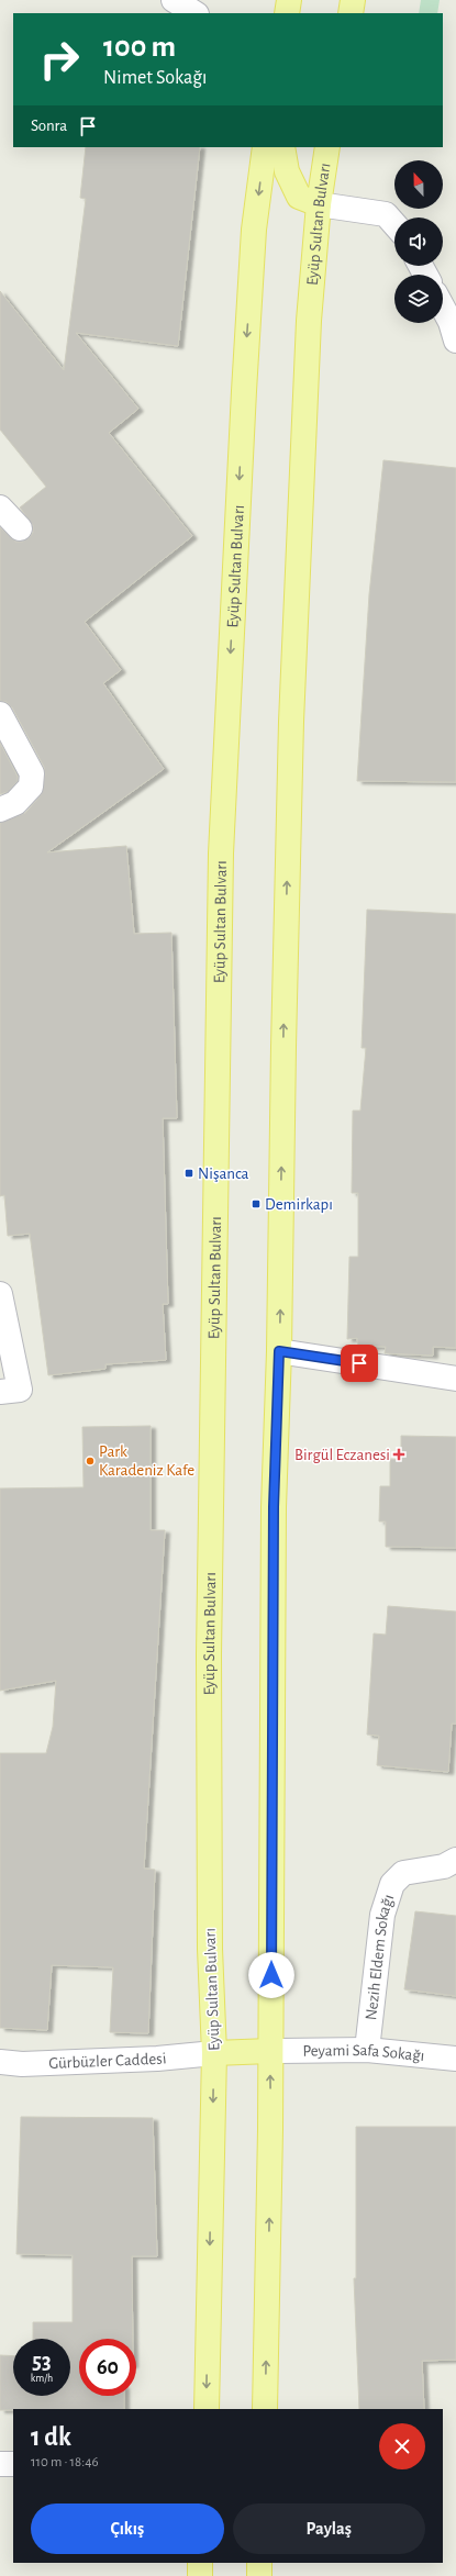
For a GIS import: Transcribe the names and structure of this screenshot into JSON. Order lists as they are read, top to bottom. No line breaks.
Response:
{"streets":{"main road":["Eyüp Sultan Bulvarı"],"street":["Nezih Eldem Sokağı","Peyami Safa Sokağı","Gürbüzler Caddesi"]},"crossings":[["Eyüp Sultan Bulvarı","Peyami Safa Sokağı"],["Eyüp Sultan Bulvarı","Gürbüzler Caddesi"],["Nezih Eldem Sokağı","Peyami Safa Sokağı"]],"places":{"transit":["Nişanca","Demirkapı"],"health":["Birgül Eczanesi"],"other":["Park Karadeniz Kafe"]},"north":"top","page":{"turn":["100 m","Nimet Sokağı"],"then":"Sonra","speed":"53 km/h","limit":"60","heading":["1 dk","110 m · 18:46"],"buttons":["Çıkış","Paylaş"]}}
